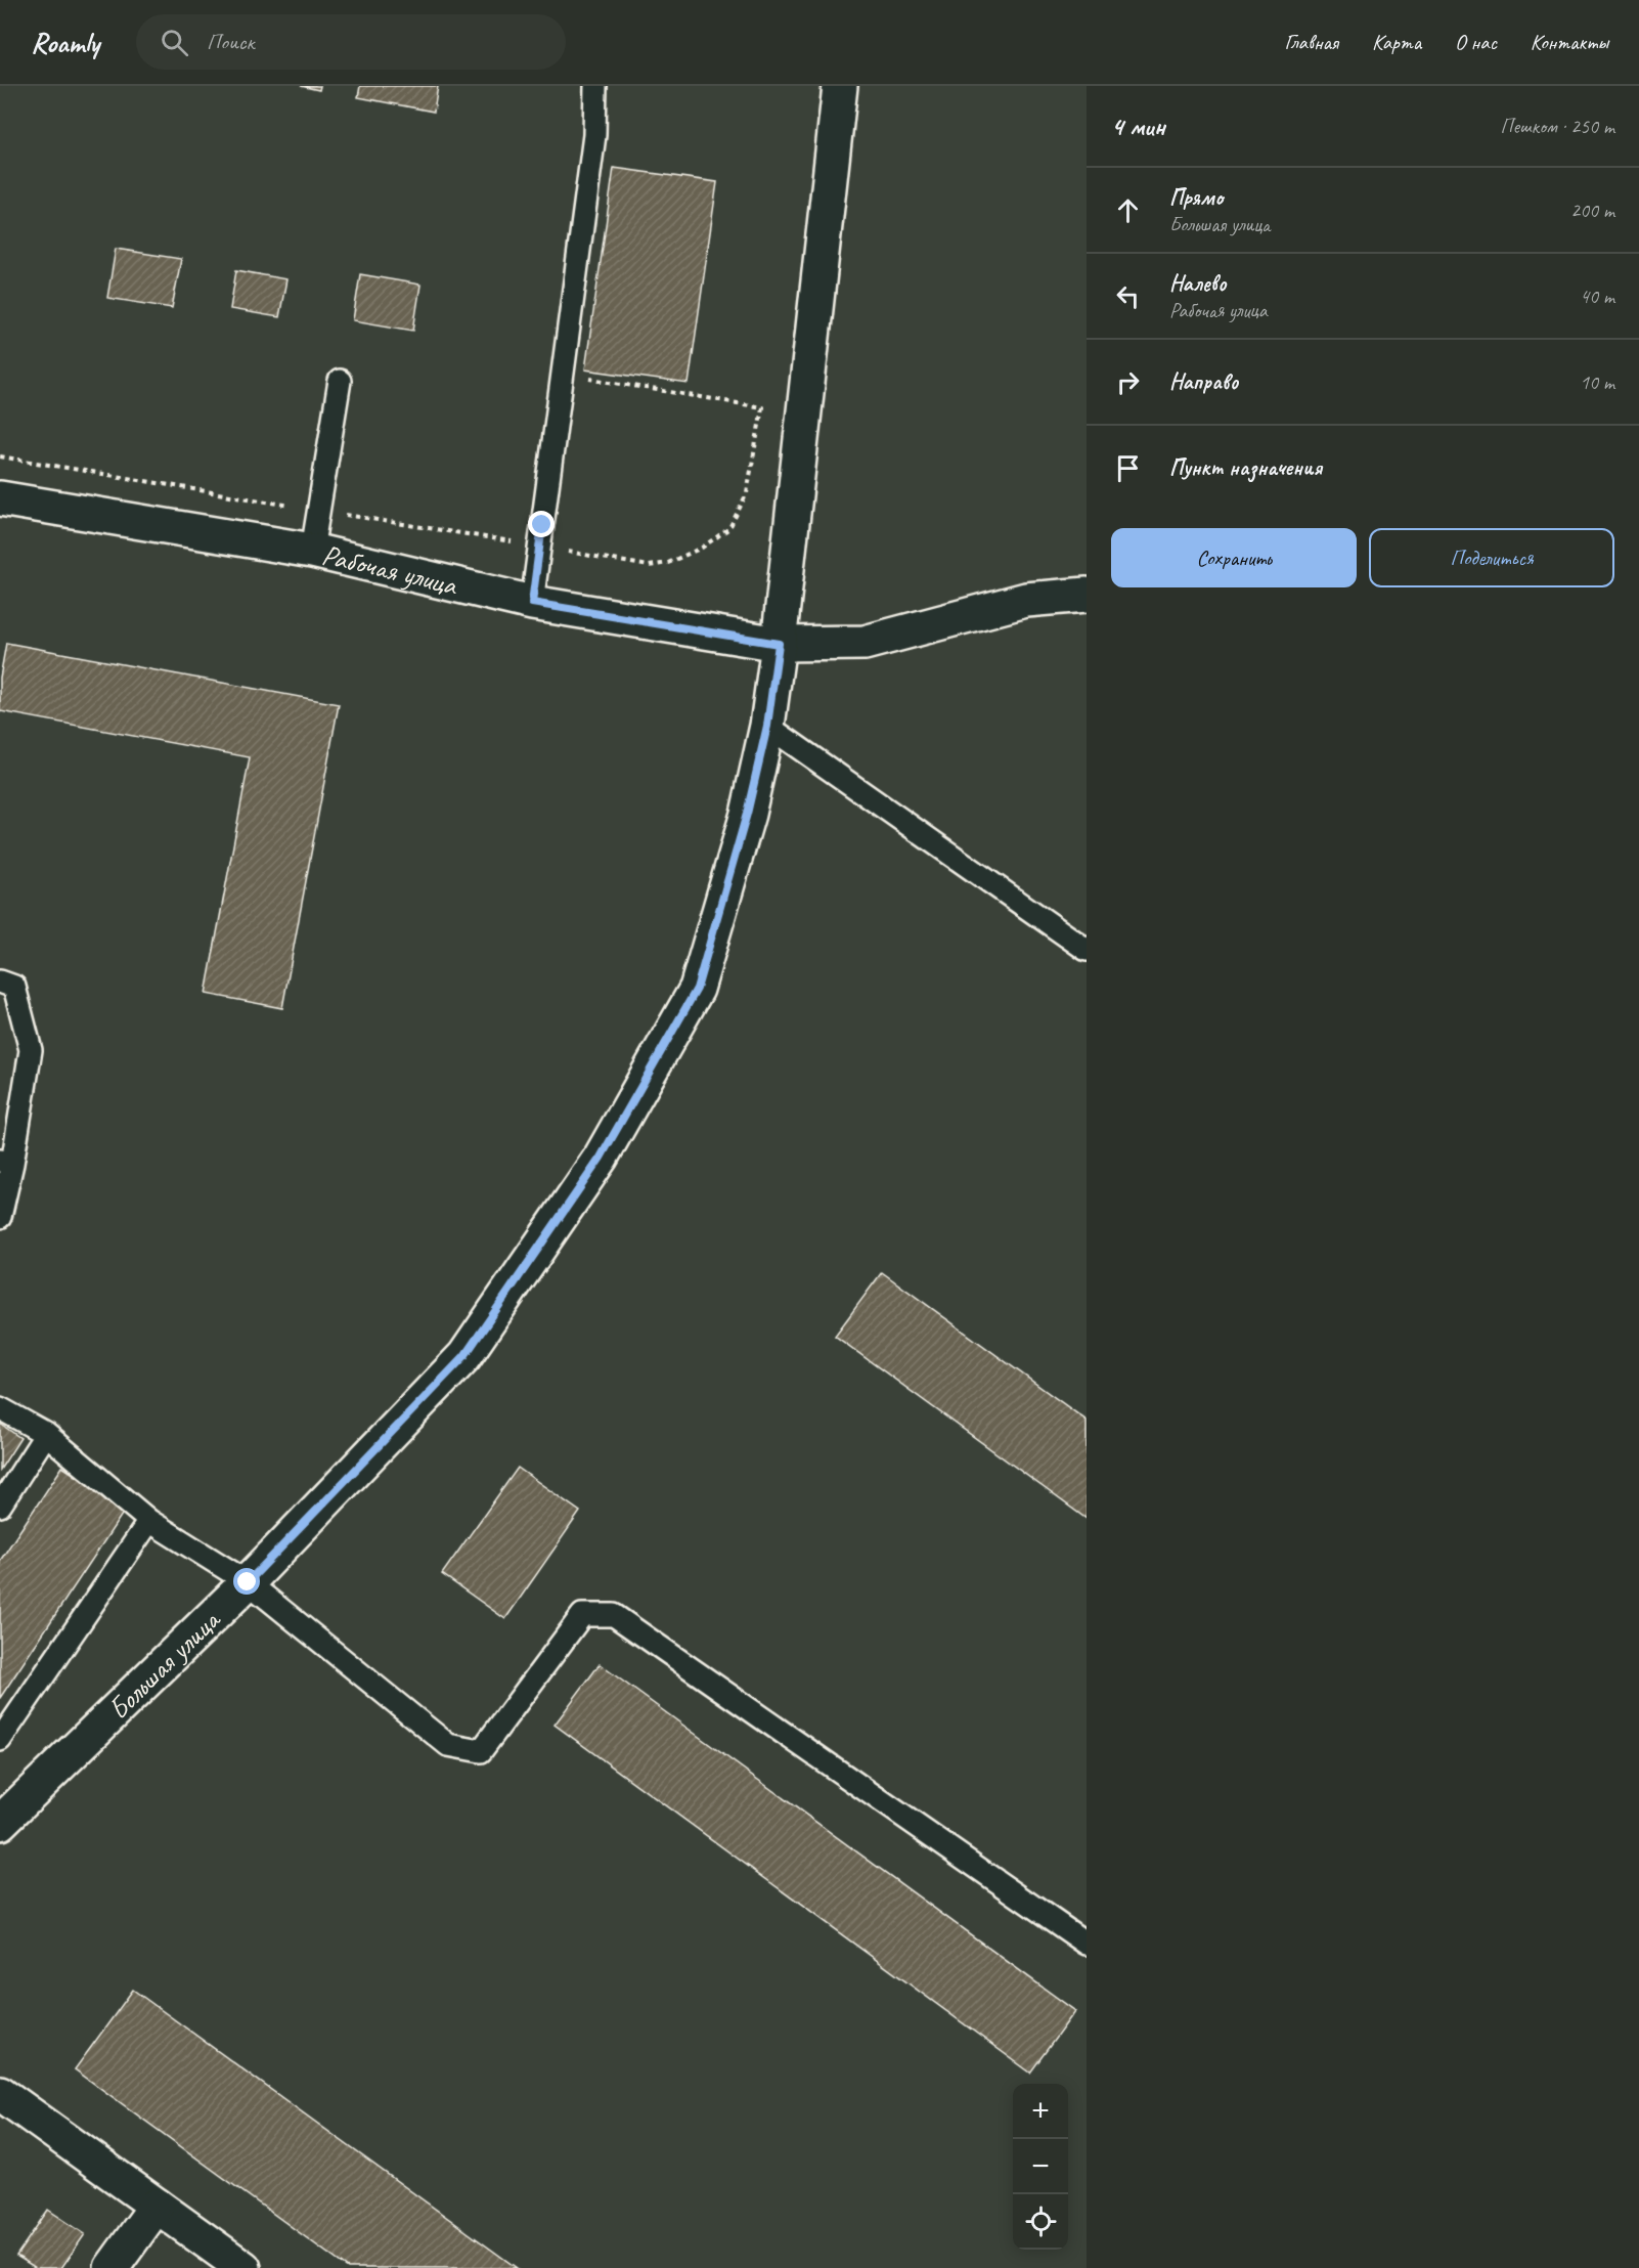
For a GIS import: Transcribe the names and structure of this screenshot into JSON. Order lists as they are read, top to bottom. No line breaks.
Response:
{"streets":{"street":["Рабочая улица","Большая улица"]},"crossings":[["Рабочая улица","Большая улица"]],"page":{"header":"Roamly","search":"Поиск","nav":["Главная","Карта","О нас","Контакты"],"heading":["4 мин","Пешком · 250 m"],"list":[["Прямо","Большая улица","200 m"],["Налево","Рабочая улица","40 m"],["Направо","10 m"],"Пункт назначения"],"buttons":["Сохранить","Поделиться"],"map_buttons":["+","−"]}}
